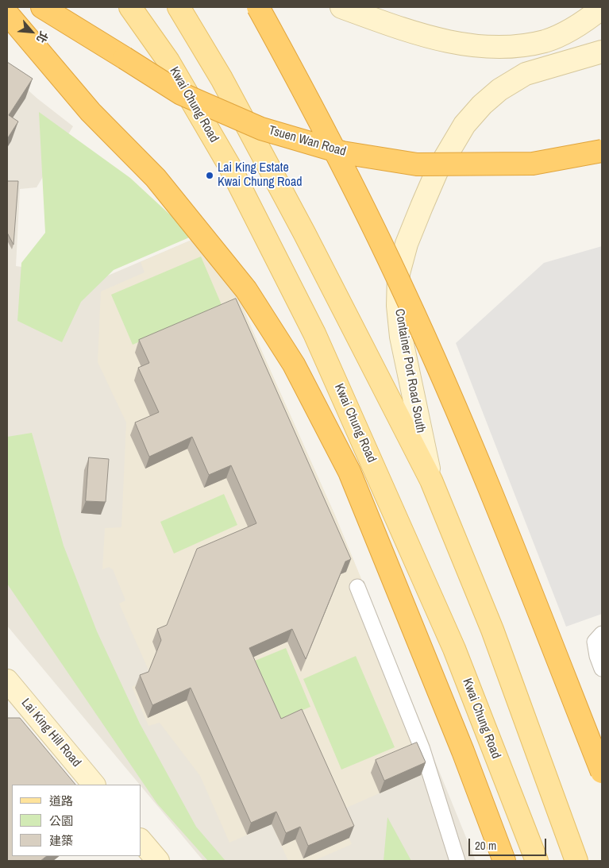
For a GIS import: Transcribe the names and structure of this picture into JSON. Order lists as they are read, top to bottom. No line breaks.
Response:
{"streets":{"highway":["Tsuen Wan Road"],"main road":["Kwai Chung Road","Container Port Road South","Lai King Hill Road"]},"places":["Lai King Estate Kwai Chung Road"],"legend":["道路","公園","建築"],"scale_bar":"20 m","north":"bottom right"}
